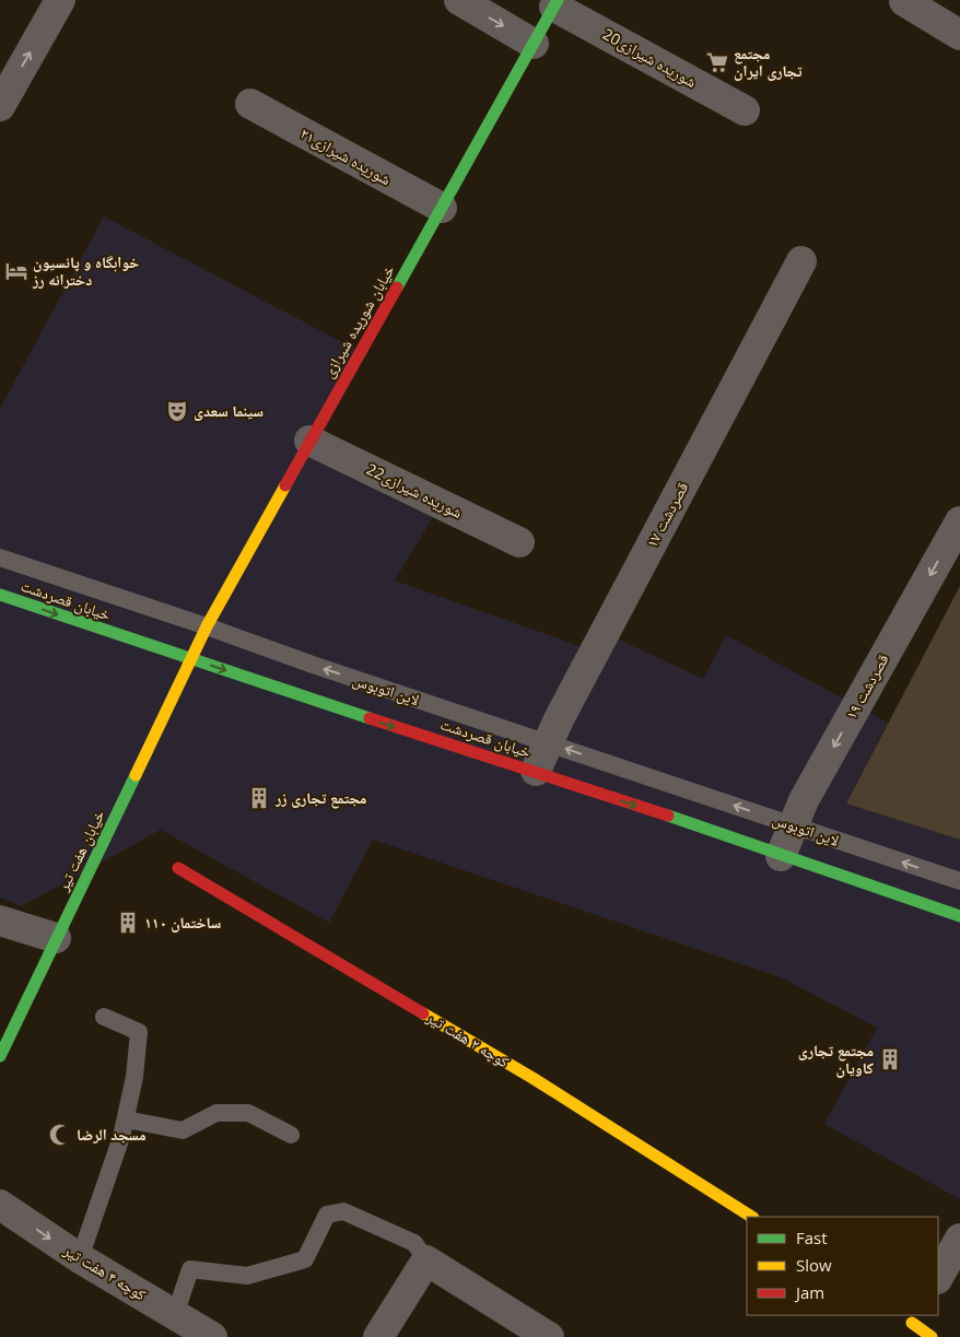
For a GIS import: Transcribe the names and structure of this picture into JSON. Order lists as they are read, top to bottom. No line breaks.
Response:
{"streets":{"main road":["خیابان شوریده شیرازی","خیابان قصردشت","خیابان هفت تیر","کوچه ۲ هفت تیر"],"street":["20شوریده شیرازی","شوریده شیرازی۲۱","22شوریده شیرازی","قصردشت ۱۷","قصردشت ۱۹","کوچه ۴ هفت تیر"],"lane":["لاین اتوبوس"]},"crossings":[["20شوریده شیرازی","خیابان شوریده شیرازی"],["شوریده شیرازی۲۱","خیابان شوریده شیرازی"],["خیابان شوریده شیرازی","22شوریده شیرازی"],["خیابان شوریده شیرازی","خیابان قصردشت"],["خیابان شوریده شیرازی","لاین اتوبوس"],["خیابان شوریده شیرازی","خیابان هفت تیر"],["قصردشت ۱۷","خیابان قصردشت"],["قصردشت ۱۷","لاین اتوبوس"],["خیابان قصردشت","قصردشت ۱۹"],["خیابان قصردشت","خیابان هفت تیر"],["قصردشت ۱۹","لاین اتوبوس"]],"one_way":["خیابان قصردشت","قصردشت ۱۹","لاین اتوبوس","کوچه ۴ هفت تیر"],"places":{"supermarket":["مجتمع تجاری ایران"],"hotel":["خوابگاه و پانسیون دخترانه رز"],"theatre":["سینما سعدی"],"building":["مجتمع تجاری زر","ساختمان ۱۱۰","مجتمع تجاری کاویان"],"mosque":["مسجد الرضا"]},"legend":["Fast","Slow","Jam"]}
